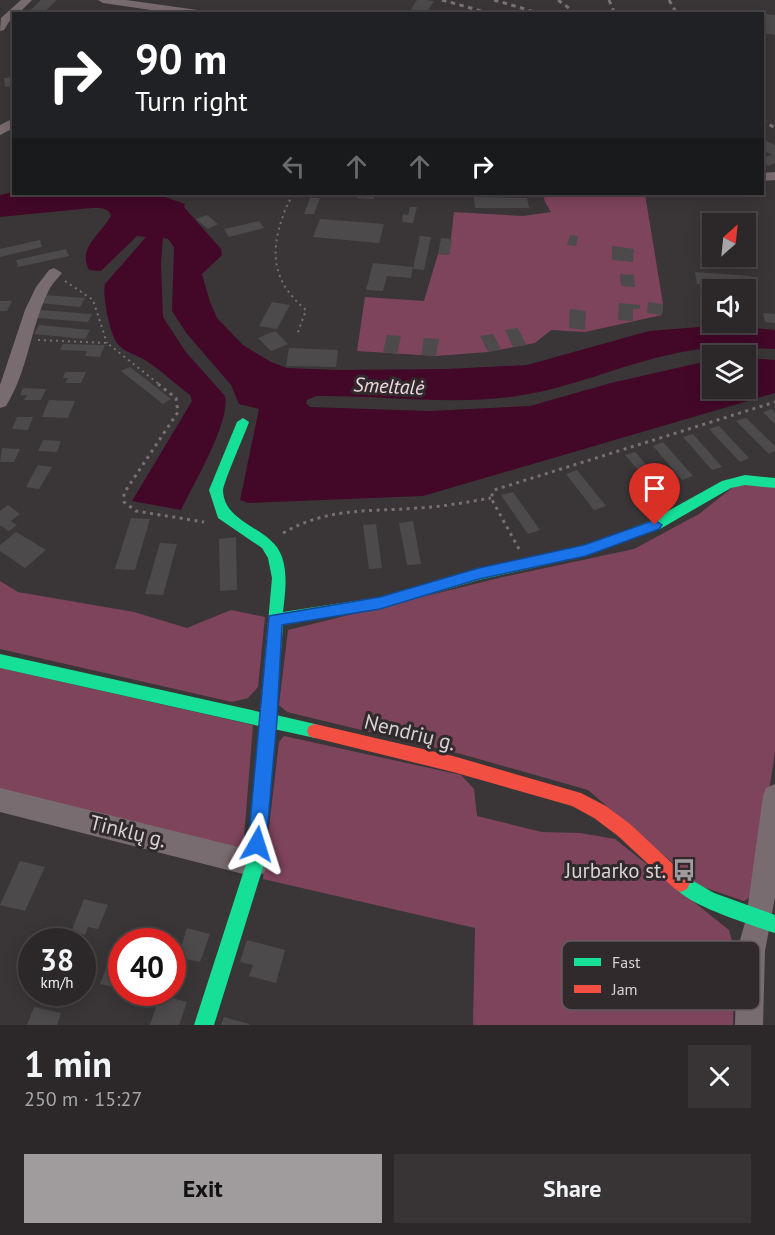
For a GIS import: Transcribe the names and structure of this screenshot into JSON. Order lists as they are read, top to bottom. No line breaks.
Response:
{"streets":{"street":["Nendrių g.","Tinklų g."]},"water":["Smeltalė"],"places":{"bus stop":["Jurbarko st."]},"legend":["Fast","Jam"],"north":"top right","page":{"turn":["90 m","Turn right"],"speed":"38 km/h","limit":"40","heading":["1 min","250 m · 15:27"],"buttons":["Exit","Share"]}}
